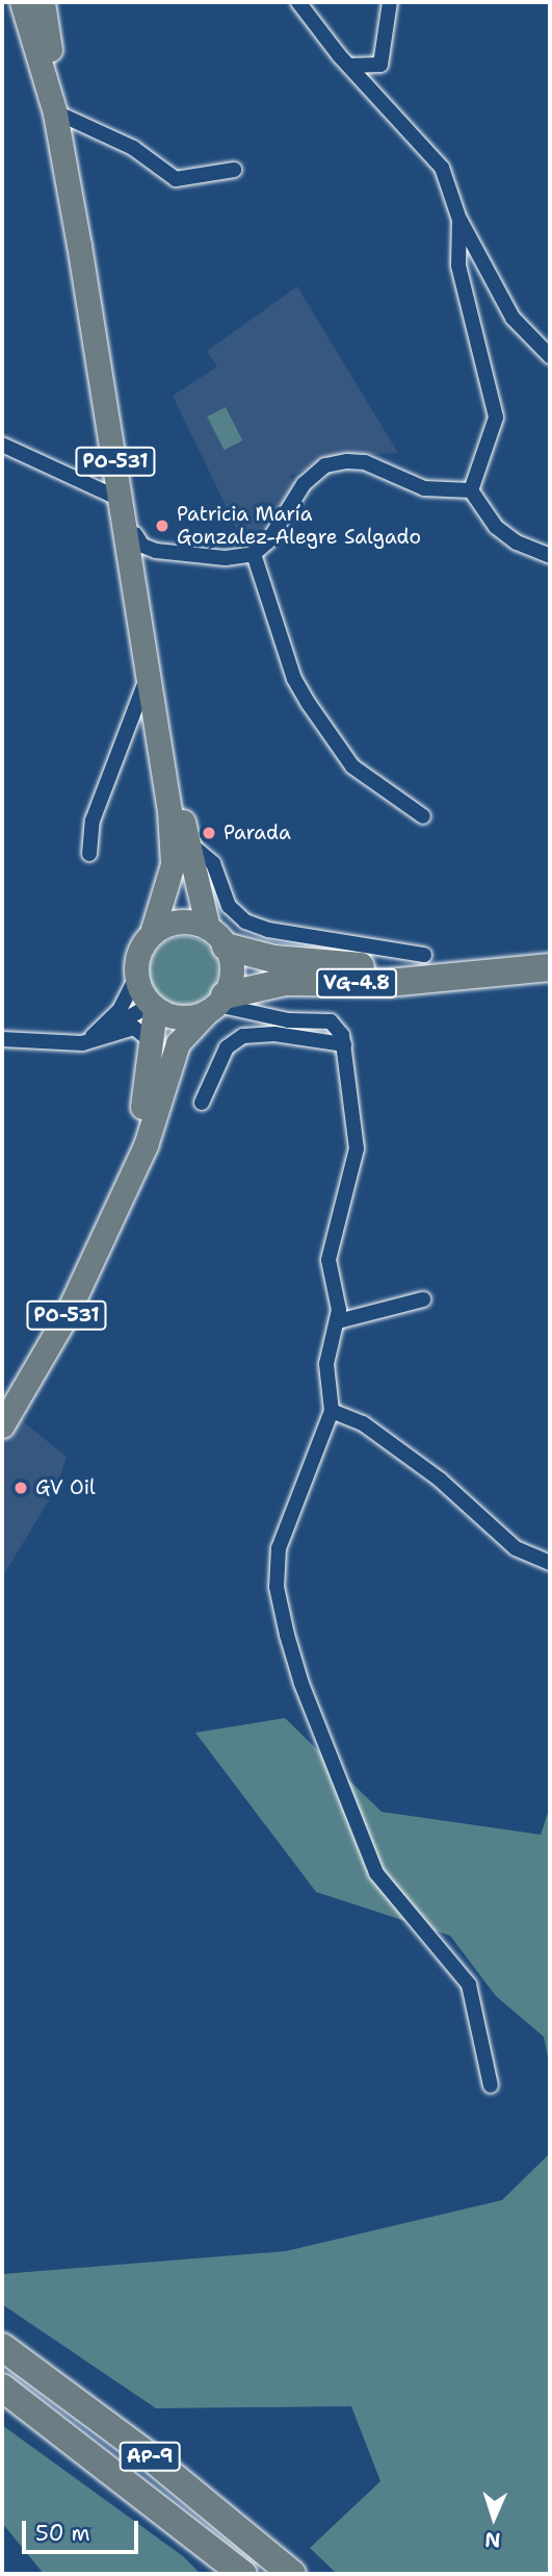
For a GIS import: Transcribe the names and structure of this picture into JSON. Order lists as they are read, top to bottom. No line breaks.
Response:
{"streets":{"highway":["VG-4.8","AP-9"],"main road":["PO-531"]},"crossings":[["PO-531","VG-4.8"]],"places":["Patricia María Gonzalez-Alegre Salgado","Parada","GV Oil"],"scale_bar":"50 m","north":"bottom"}
